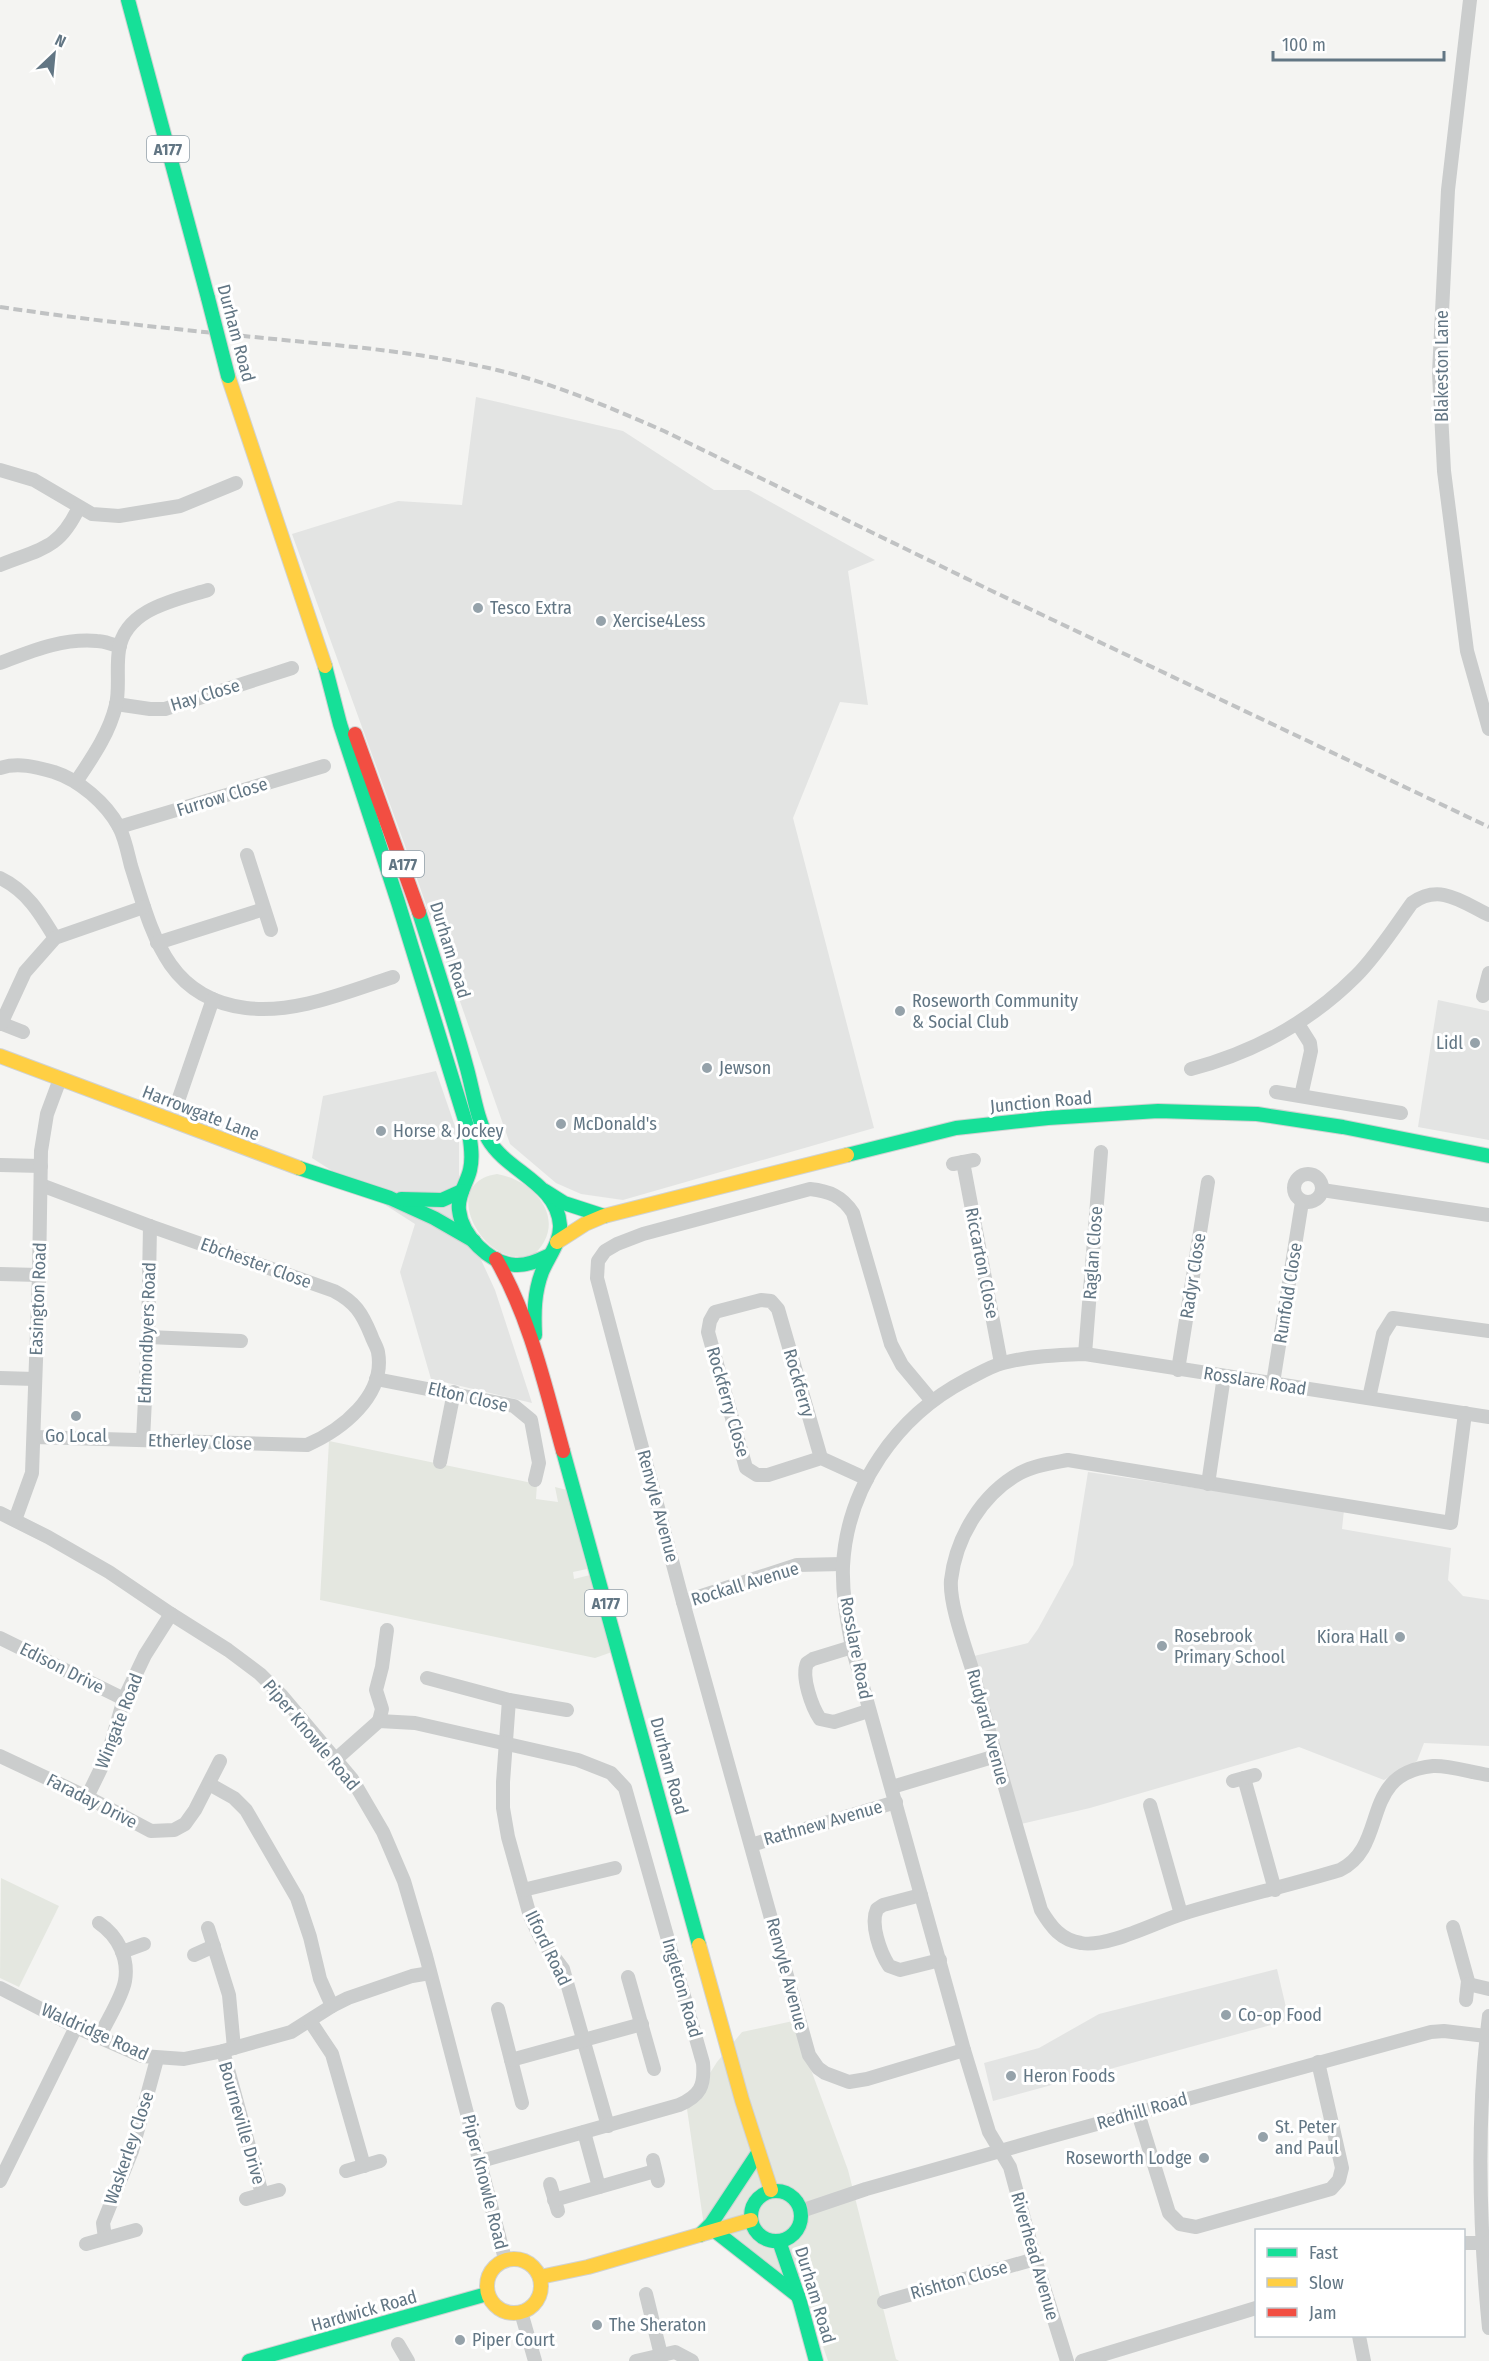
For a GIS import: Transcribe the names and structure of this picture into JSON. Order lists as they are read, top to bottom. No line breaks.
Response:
{"streets":{"main road":["A177","Durham Road","Junction Road","Harrowgate Lane","Hardwick Road"],"street":["Blakeston Lane","Hay Close","Furrow Close","Raglan Close","Ebchester Close","Riccarton Close","Radyr Close","Runfold Close","Easington Road","Edmondbyers Road","Rosslare Road","Rockferry","Elton Close","Rockferry Close","Etherley Close","Renvyle Avenue","Rockall Avenue","Edison Drive","Wingate Road","Rudyard Avenue","Piper Knowle Road","Faraday Drive","Rathnew Avenue","Ilford Road","Ingleton Road","Waldridge Road","Redhill Road","Bourneville Drive","Waskerley Close","Riverhead Avenue","Rishton Close"]},"crossings":[["Durham Road","Junction Road"],["Durham Road","Harrowgate Lane"],["Durham Road","Redhill Road"],["Junction Road","Harrowgate Lane"],["Harrowgate Lane","Easington Road"],["Raglan Close","Rosslare Road"],["Ebchester Close","Easington Road"],["Ebchester Close","Edmondbyers Road"],["Ebchester Close","Elton Close"],["Ebchester Close","Etherley Close"],["Riccarton Close","Rosslare Road"],["Radyr Close","Rosslare Road"],["Runfold Close","Rosslare Road"],["Easington Road","Etherley Close"],["Easington Road","Piper Knowle Road"],["Edmondbyers Road","Etherley Close"],["Rosslare Road","Renvyle Avenue"],["Rosslare Road","Rockall Avenue"],["Rosslare Road","Rudyard Avenue"],["Rosslare Road","Rathnew Avenue"],["Rosslare Road","Redhill Road"],["Rosslare Road","Riverhead Avenue"],["Rockferry","Rockferry Close"],["Renvyle Avenue","Rockall Avenue"],["Renvyle Avenue","Rathnew Avenue"],["Edison Drive","Wingate Road"],["Wingate Road","Piper Knowle Road"],["Wingate Road","Faraday Drive"],["Piper Knowle Road","Ingleton Road"],["Piper Knowle Road","Waldridge Road"],["Piper Knowle Road","Hardwick Road"],["Ilford Road","Ingleton Road"],["Waldridge Road","Bourneville Drive"],["Waldridge Road","Waskerley Close"],["Redhill Road","Riverhead Avenue"],["Riverhead Avenue","Rishton Close"]],"places":["Tesco Extra","Xercise4Less","Roseworth Community & Social Club","Lidl","Jewson","McDonald's","Horse & Jockey","Go Local","Kiora Hall","Rosebrook Primary School","Co-op Food","Heron Foods","St. Peter and Paul","Roseworth Lodge","The Sheraton","Piper Court"],"legend":["Fast","Slow","Jam"],"scale_bar":"100 m","north":"top right"}
